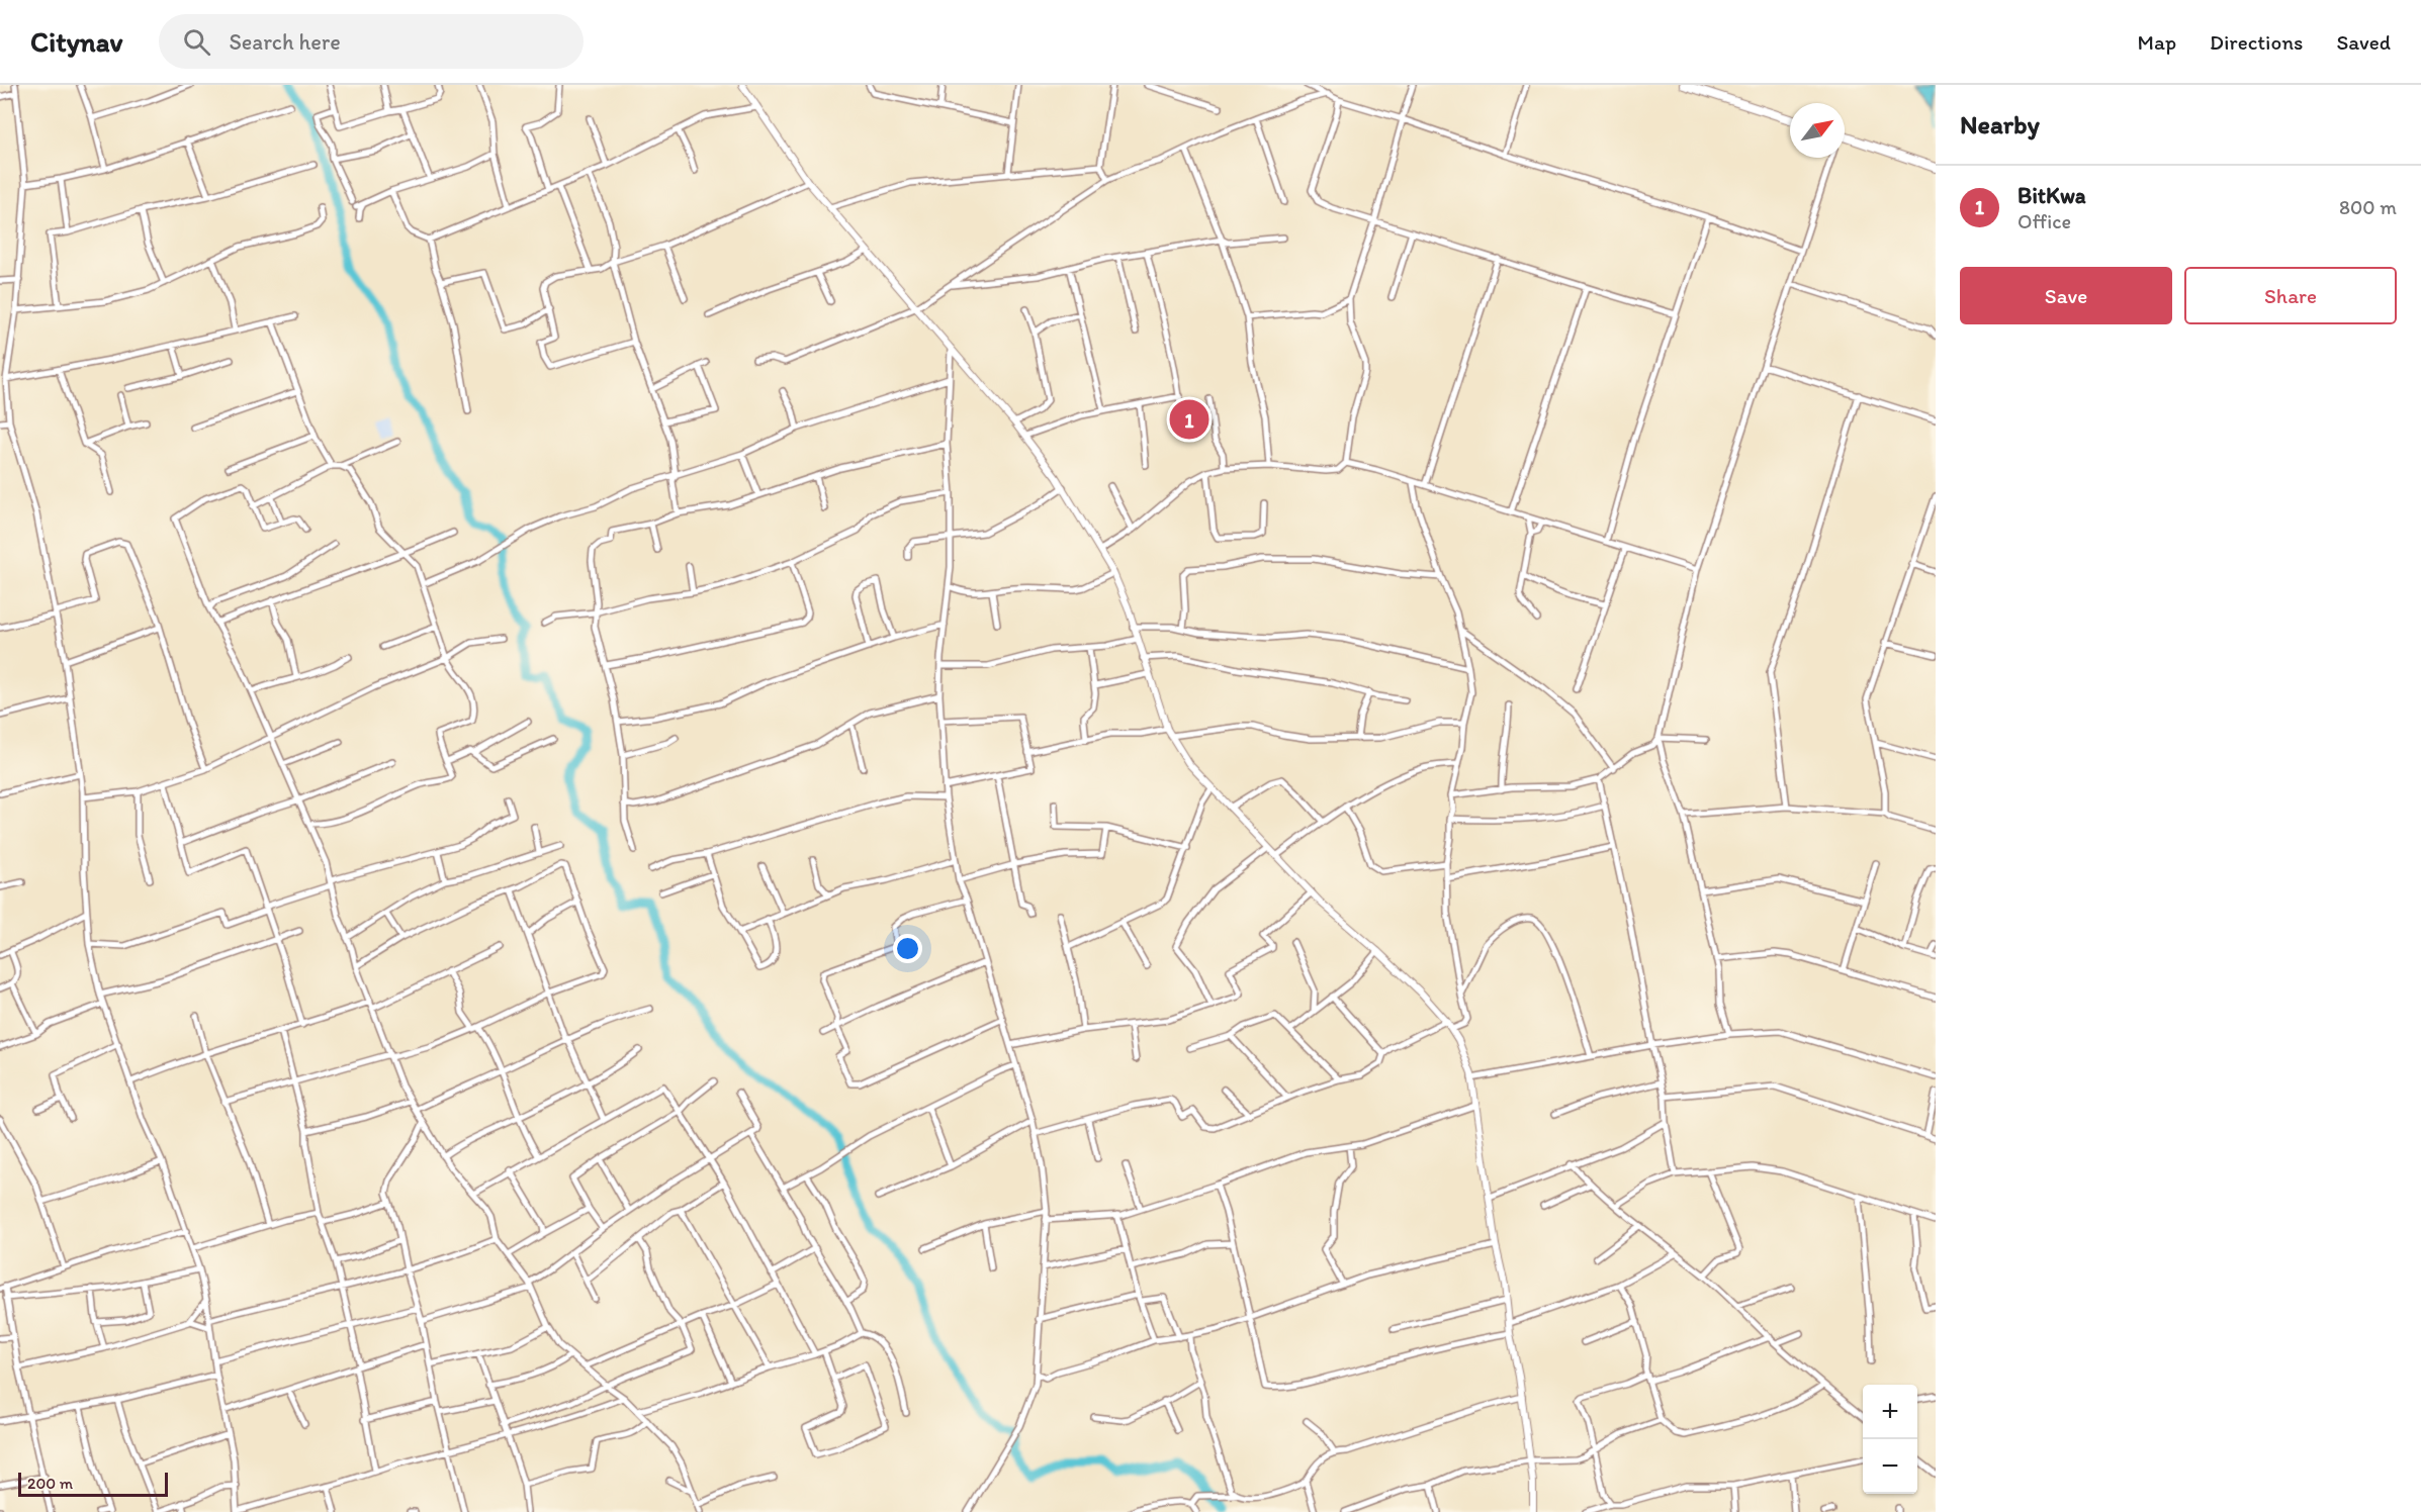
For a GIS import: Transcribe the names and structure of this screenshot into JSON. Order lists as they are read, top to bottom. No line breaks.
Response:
{"scale_bar":"200 m","north":"top right","page":{"header":"Citynav","search":"Search here","nav":["Map","Directions","Saved"],"heading":"Nearby","list":[{"mark":"1","name":"BitKwa","note":"Office","value":"800 m"}],"buttons":["Save","Share"],"pins":"1","map_buttons":["+","−"],"scale":"200 m"}}
